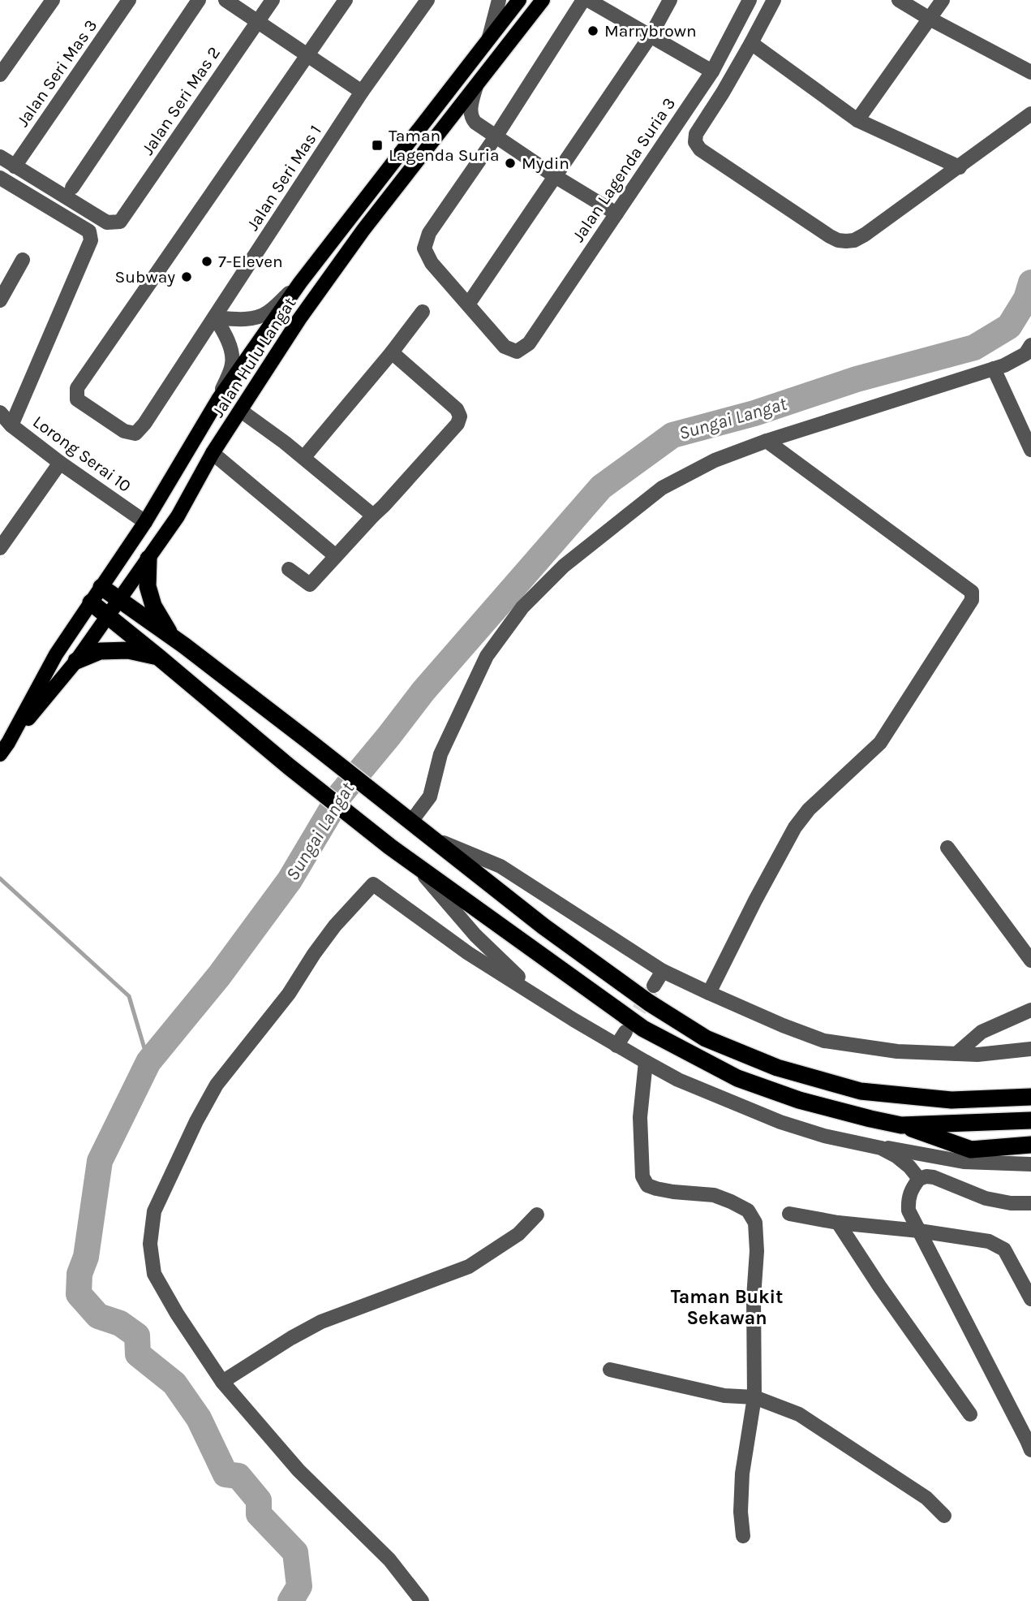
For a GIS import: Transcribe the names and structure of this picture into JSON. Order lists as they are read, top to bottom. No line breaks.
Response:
{"streets":{"main road":["Jalan Hulu Langat"],"street":["Jalan Seri Mas 3","Jalan Seri Mas 2","Jalan Lagenda Suria 3","Jalan Seri Mas 1","Lorong Serai 10"]},"crossings":[["Jalan Seri Mas 3","Jalan Seri Mas 2"],["Jalan Hulu Langat","Lorong Serai 10"]],"districts":["Taman Bukit Sekawan"],"water":["Sungai Langat"],"places":{"other":["Marrybrown","Mydin","7-Eleven","Subway"],"transit":["Taman Lagenda Suria"]}}
